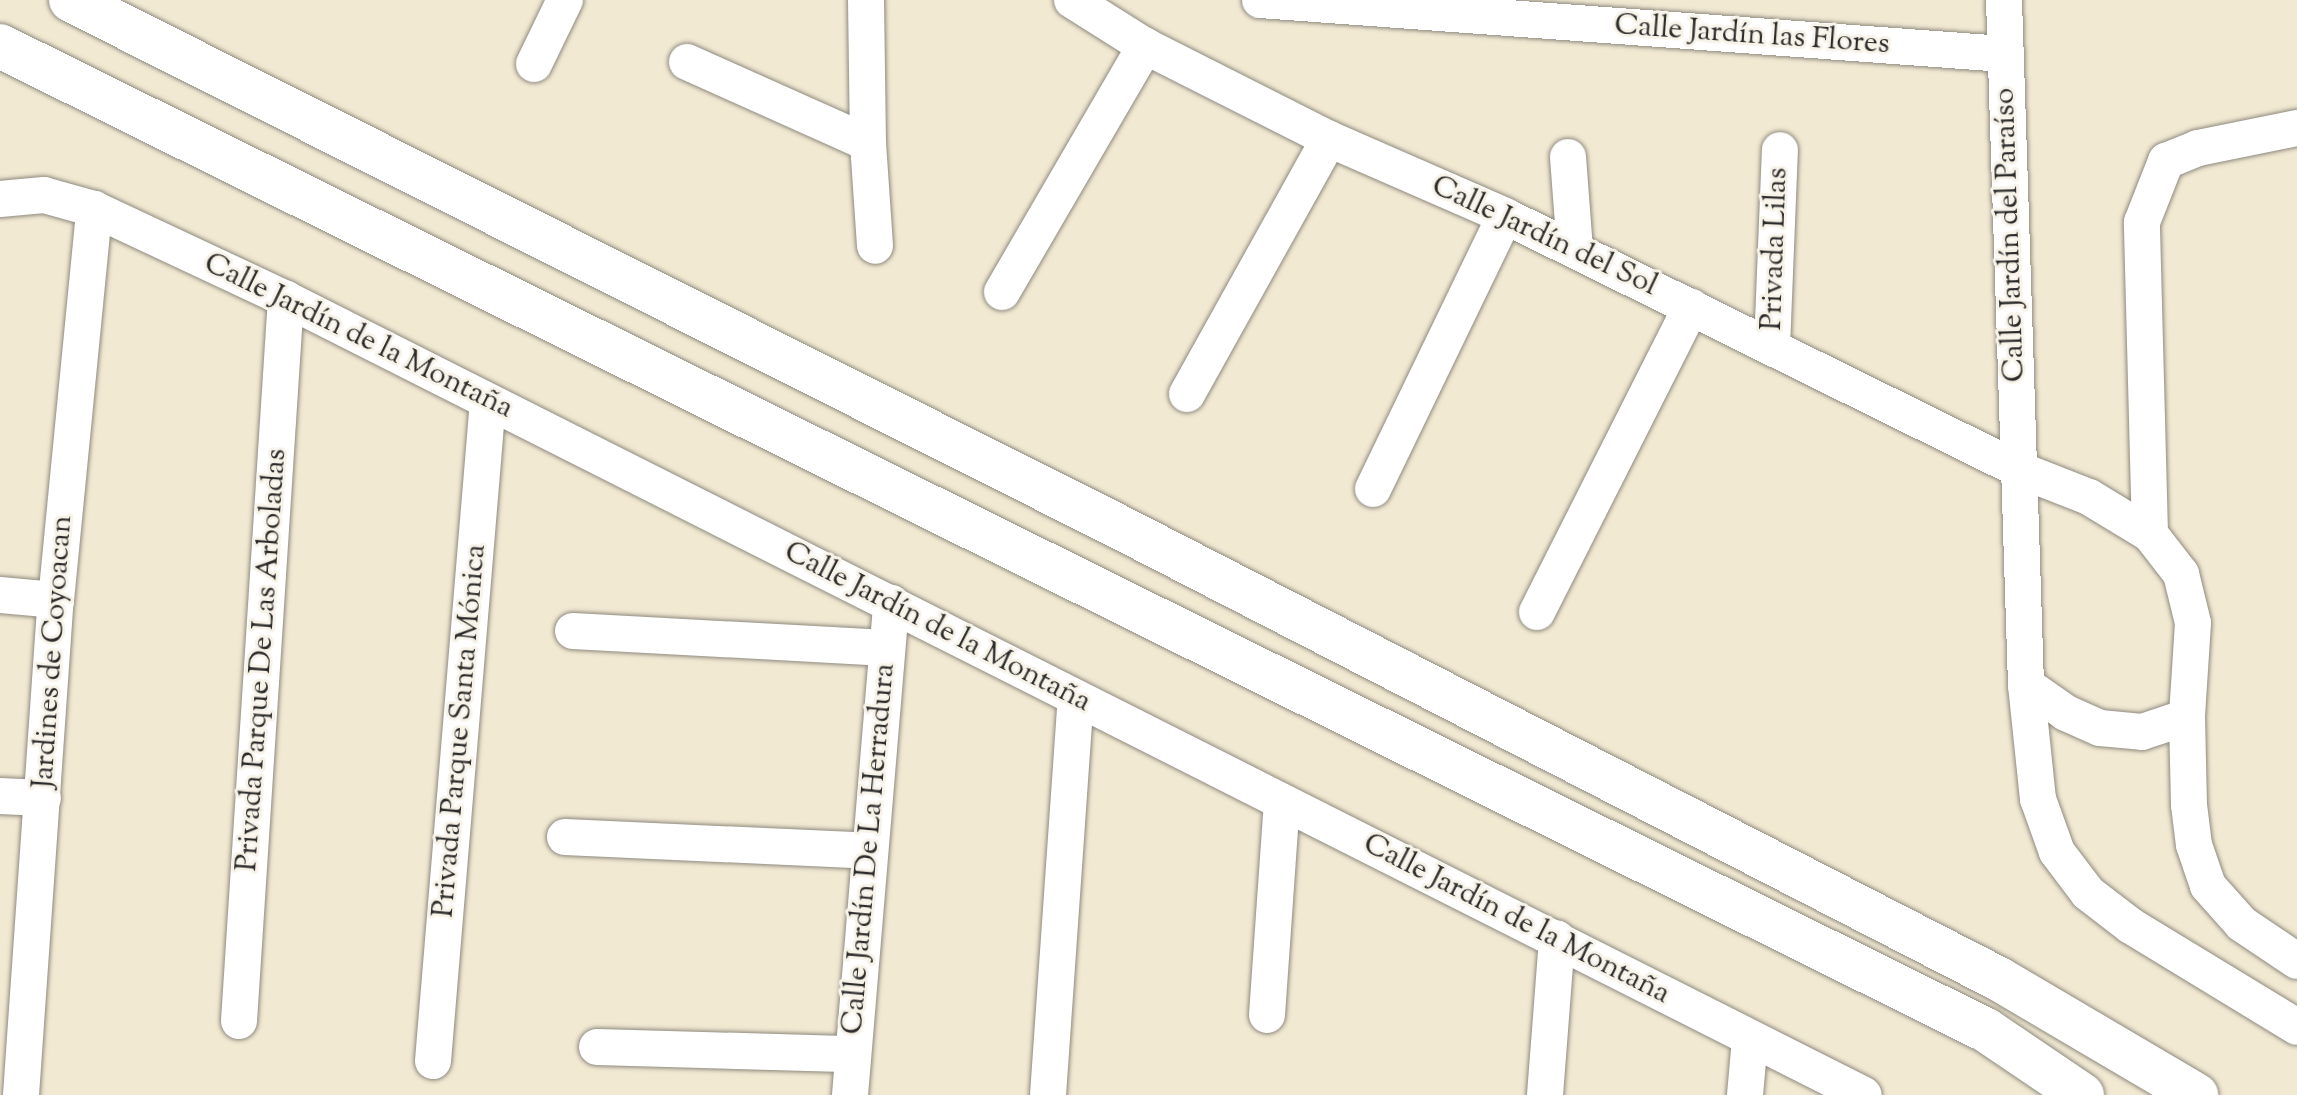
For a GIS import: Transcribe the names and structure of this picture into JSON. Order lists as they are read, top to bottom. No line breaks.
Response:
{"streets":{"street":["Calle Jardín las Flores","Calle Jardín del Paraíso","Calle Jardín del Sol","Privada Lilas","Calle Jardín de la Montaña","Jardines de Coyoacan","Privada Parque De Las Arboladas","Privada Parque Santa Mónica","Calle Jardín De La Herradura"]},"crossings":[["Calle Jardín las Flores","Calle Jardín del Paraíso"],["Calle Jardín del Paraíso","Calle Jardín del Sol"],["Calle Jardín del Sol","Privada Lilas"],["Calle Jardín de la Montaña","Jardines de Coyoacan"],["Calle Jardín de la Montaña","Privada Parque De Las Arboladas"],["Calle Jardín de la Montaña","Privada Parque Santa Mónica"],["Calle Jardín de la Montaña","Calle Jardín De La Herradura"]]}
